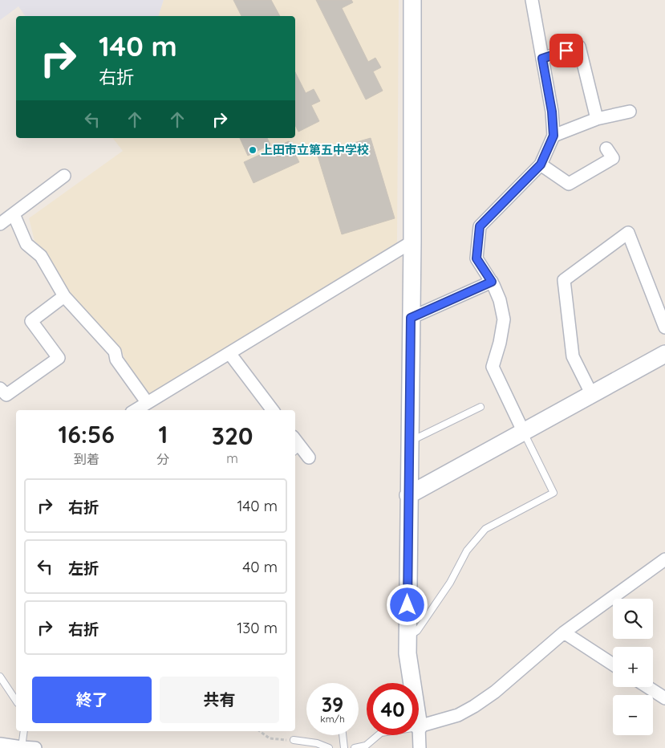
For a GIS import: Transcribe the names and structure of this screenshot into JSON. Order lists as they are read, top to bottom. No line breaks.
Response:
{"places":["上田市立第五中学校"],"page":{"turn":["140 m","右折"],"eta":["16:56","到着","1","分","320","m"],"list":[{"name":"右折","value":"140 m"},{"name":"左折","value":"40 m"},{"name":"右折","value":"130 m"}],"map_buttons":["+","−"],"buttons":["終了","共有"],"speed":"39 km/h","limit":"40"}}
